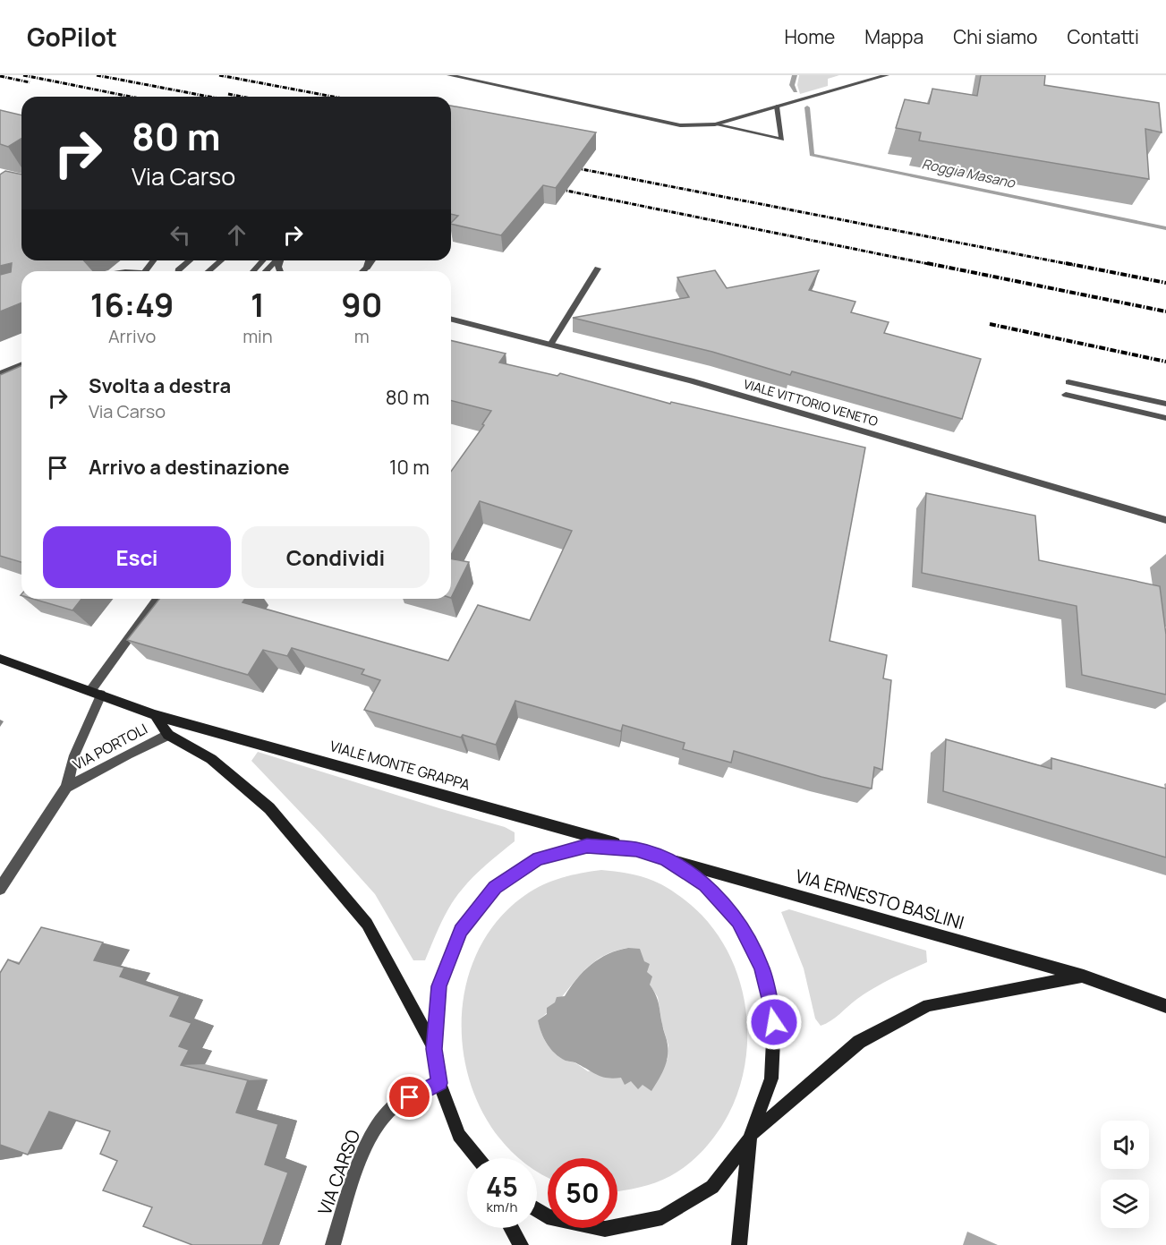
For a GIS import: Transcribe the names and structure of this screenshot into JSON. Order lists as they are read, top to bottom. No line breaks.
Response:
{"streets":{"main road":["VIALE MONTE GRAPPA","VIA ERNESTO BASLINI"],"street":["VIALE VITTORIO VENETO","VIA PORTOLI","VIA CARSO"]},"crossings":[["VIA PORTOLI","VIALE MONTE GRAPPA"]],"water":["Roggia Masano"],"page":{"header":"GoPilot","nav":["Home","Mappa","Chi siamo","Contatti"],"turn":["80 m","Via Carso"],"eta":["16:49","Arrivo","1","min","90","m"],"list":[{"name":"Svolta a destra","note":"Via Carso","value":"80 m"},{"name":"Arrivo a destinazione","value":"10 m"}],"buttons":["Esci","Condividi"],"speed":"45 km/h","limit":"50"}}
